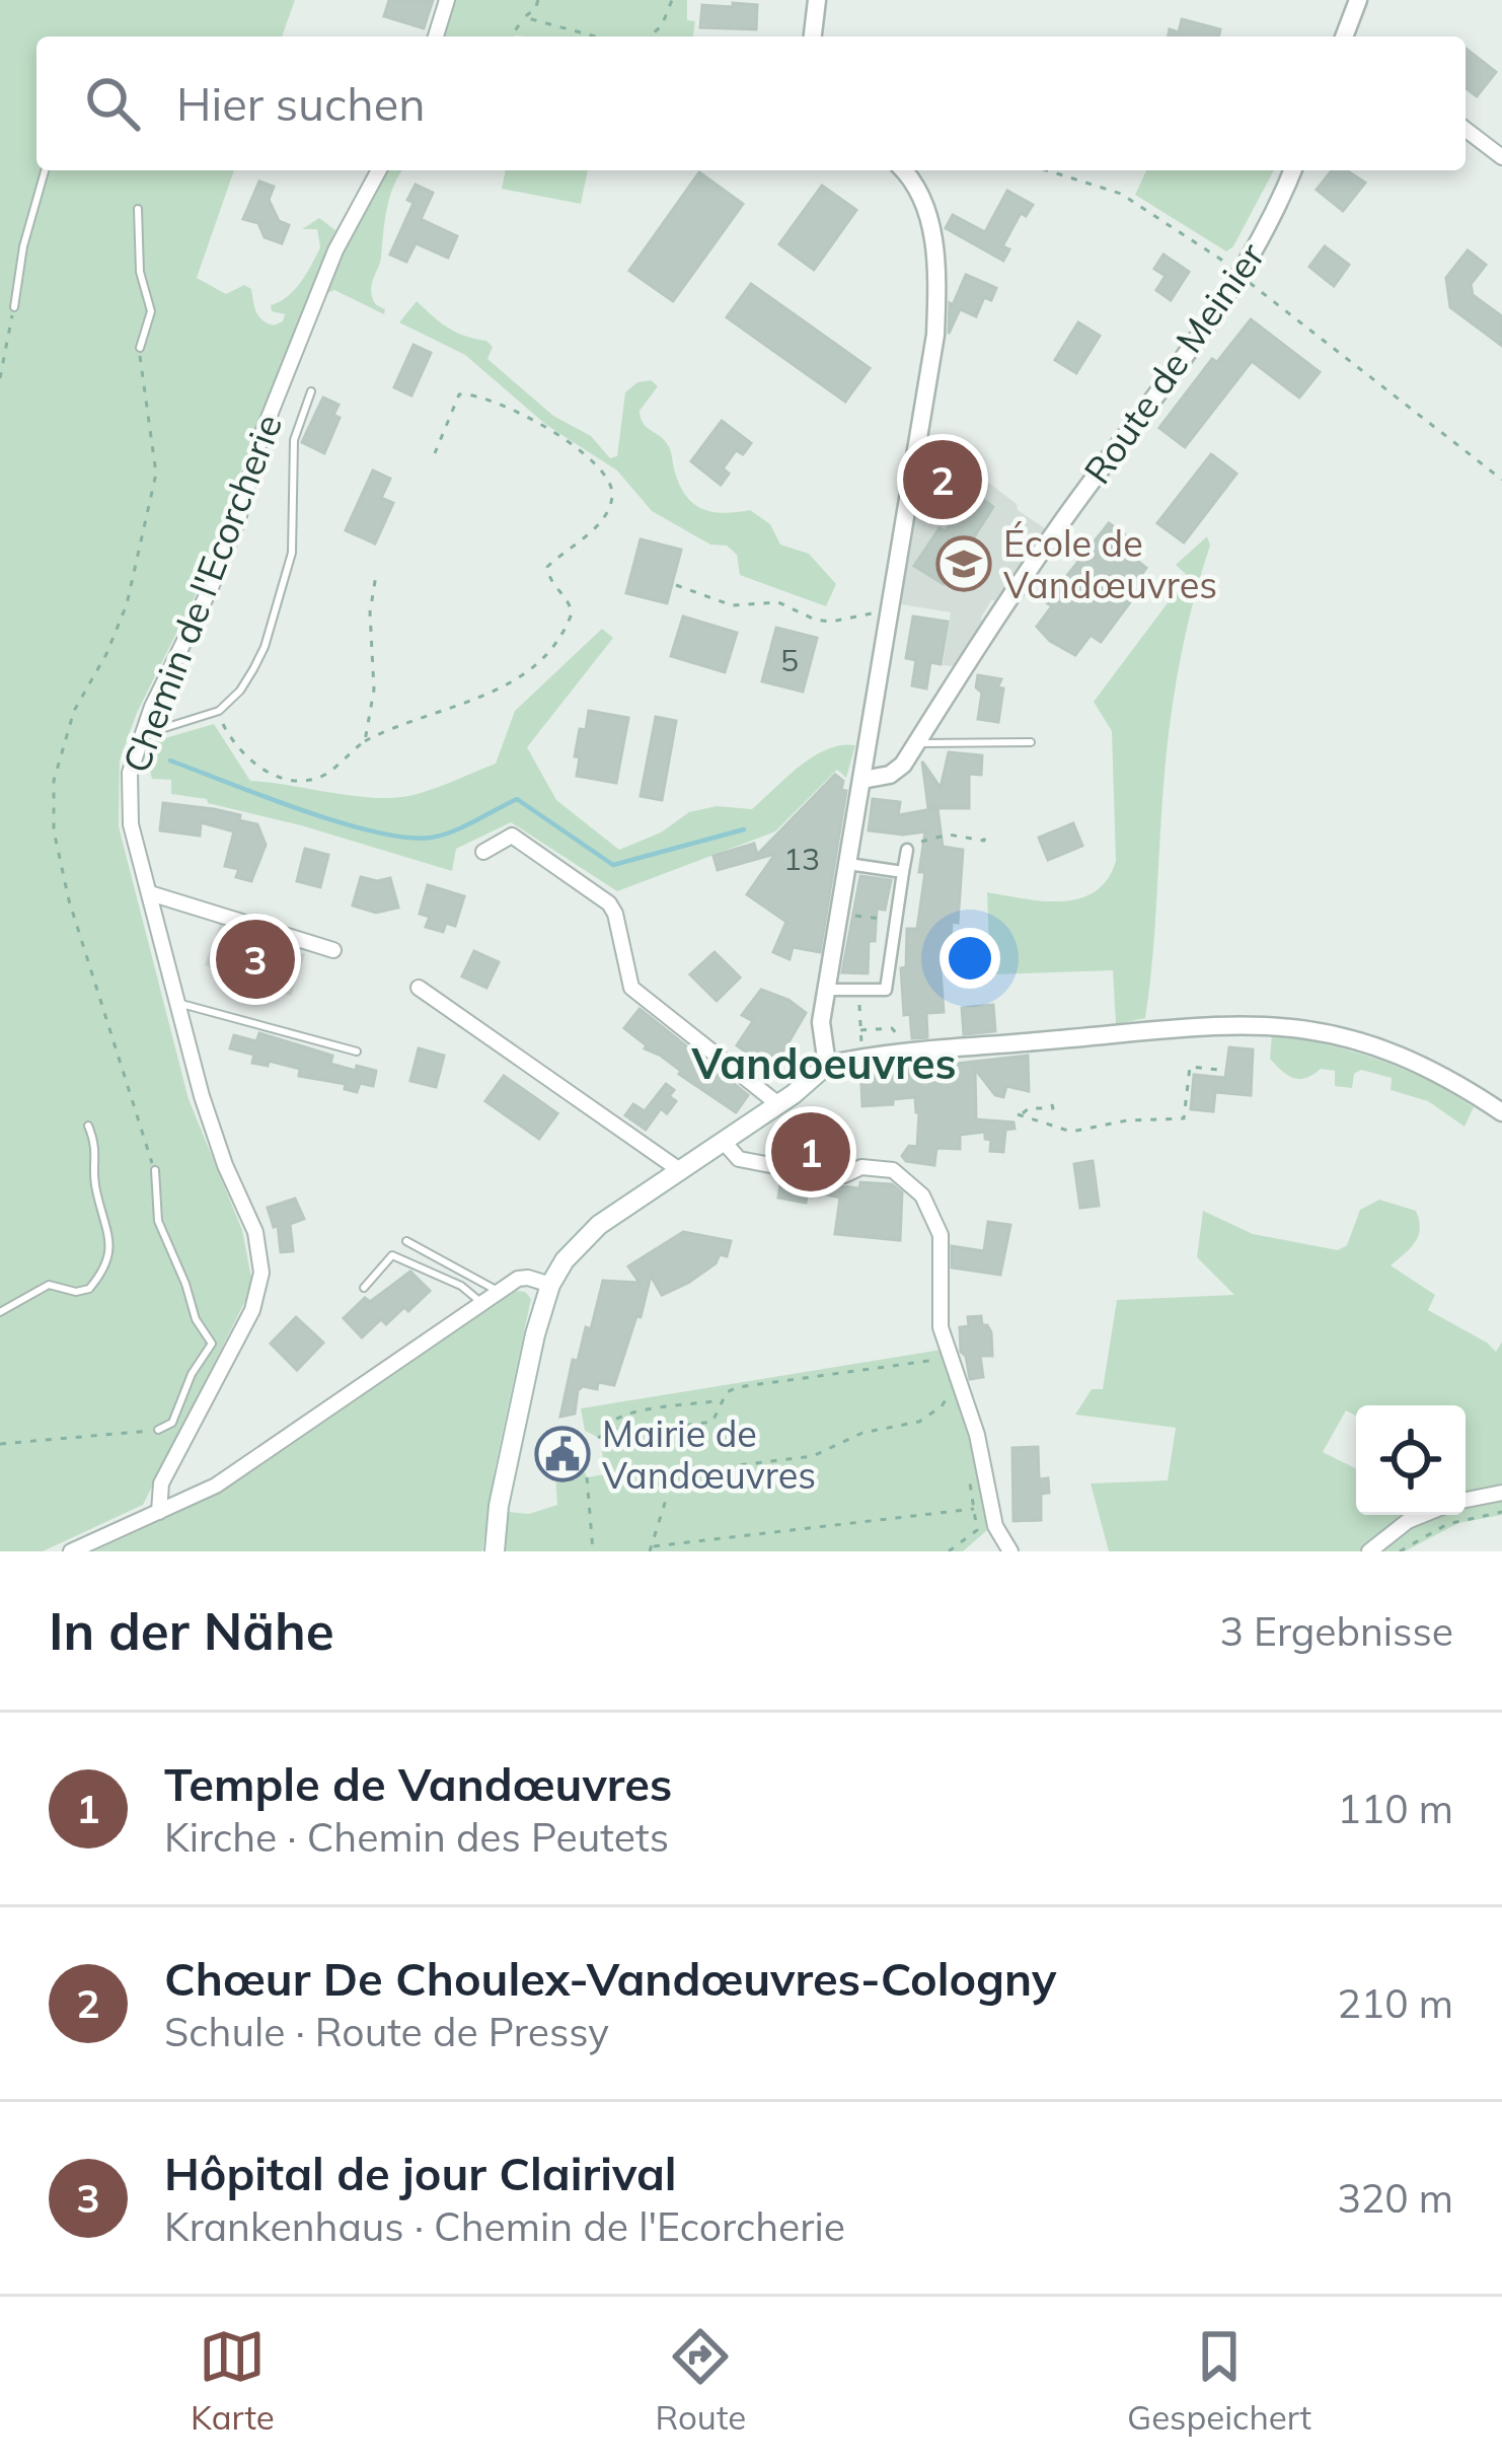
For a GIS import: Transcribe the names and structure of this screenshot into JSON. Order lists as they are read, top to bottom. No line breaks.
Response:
{"streets":{"street":["Route de Meinier","Chemin de l'Ecorcherie"]},"districts":["Vandoeuvres"],"places":{"school or university":["École de Vandœuvres"],"public building":["Mairie de Vandœuvres"]},"house_numbers":["5","13"],"page":{"search":"Hier suchen","pins":["2","3","1"],"heading":["In der Nähe","3 Ergebnisse"],"list":[{"mark":"1","name":"Temple de Vandœuvres","note":"Kirche · Chemin des Peutets","value":"110 m"},{"mark":"2","name":"Chœur De Choulex-Vandœuvres-Cologny","note":"Schule · Route de Pressy","value":"210 m"},{"mark":"3","name":"Hôpital de jour Clairival","note":"Krankenhaus · Chemin de l'Ecorcherie","value":"320 m"}],"nav":["Karte","Route","Gespeichert"]}}
